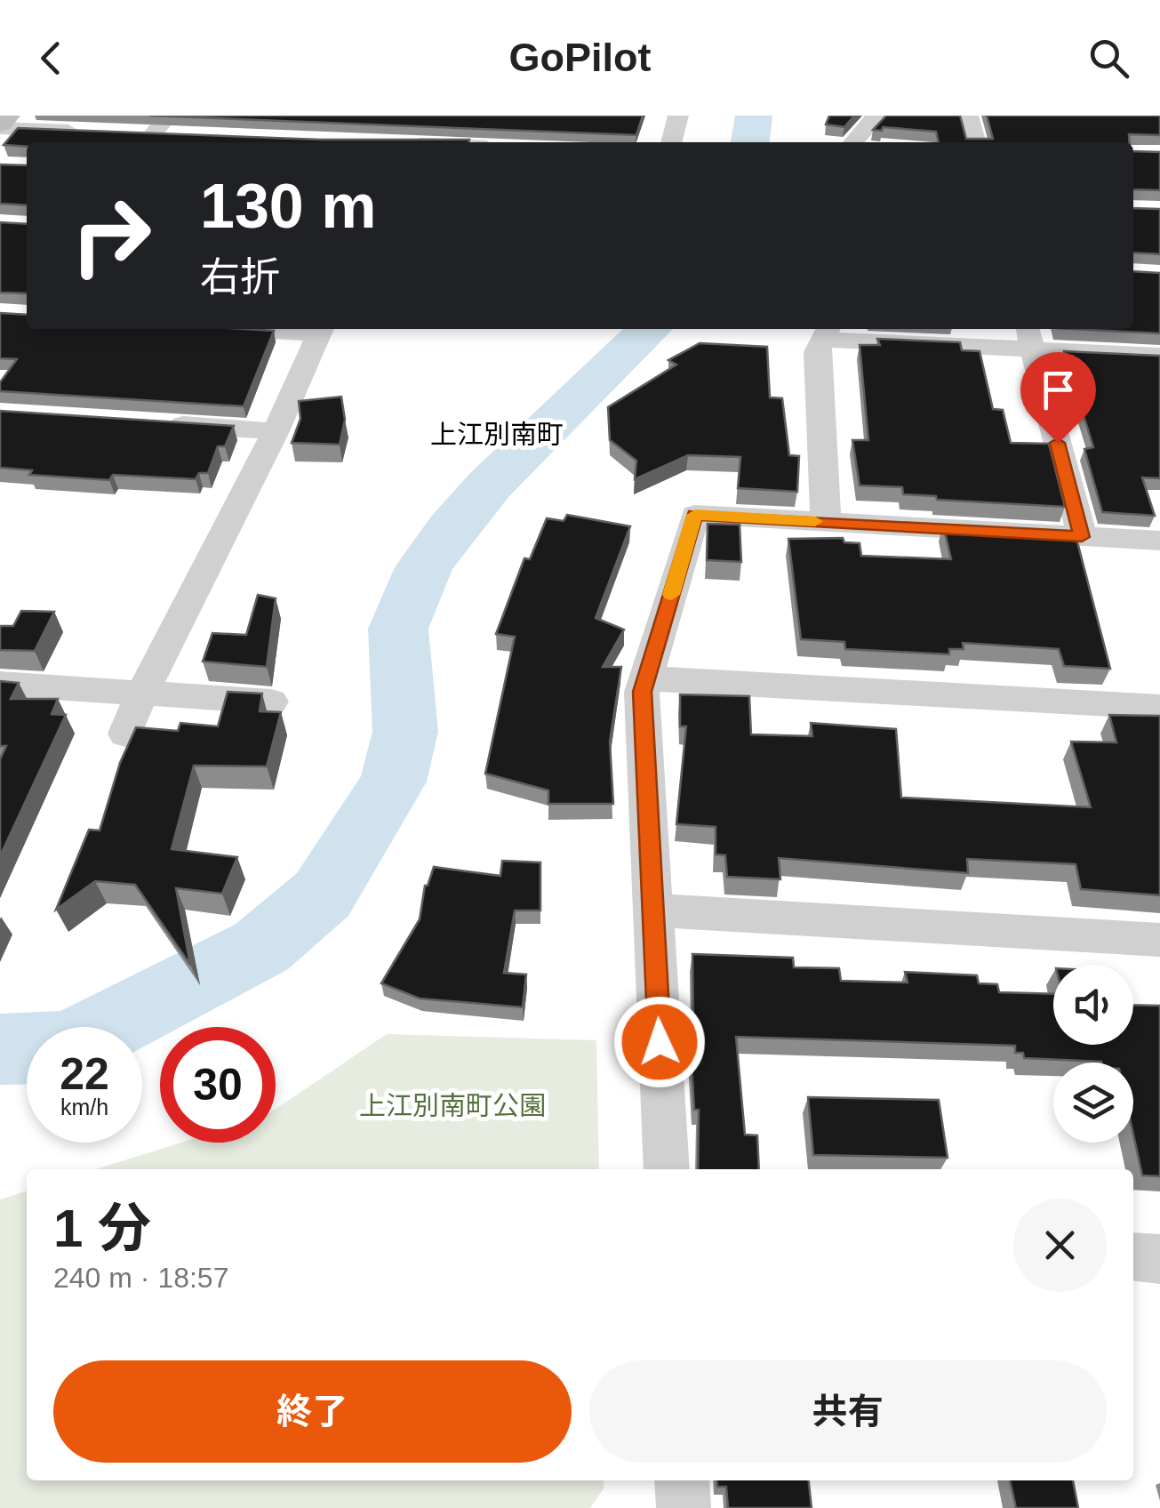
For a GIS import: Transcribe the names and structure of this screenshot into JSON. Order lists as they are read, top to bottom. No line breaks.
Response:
{"districts":["上江別南町"],"parks":["上江別南町公園"],"page":{"header":"GoPilot","turn":["130 m","右折"],"speed":"22 km/h","limit":"30","heading":["1 分","240 m · 18:57"],"buttons":["終了","共有"]}}
